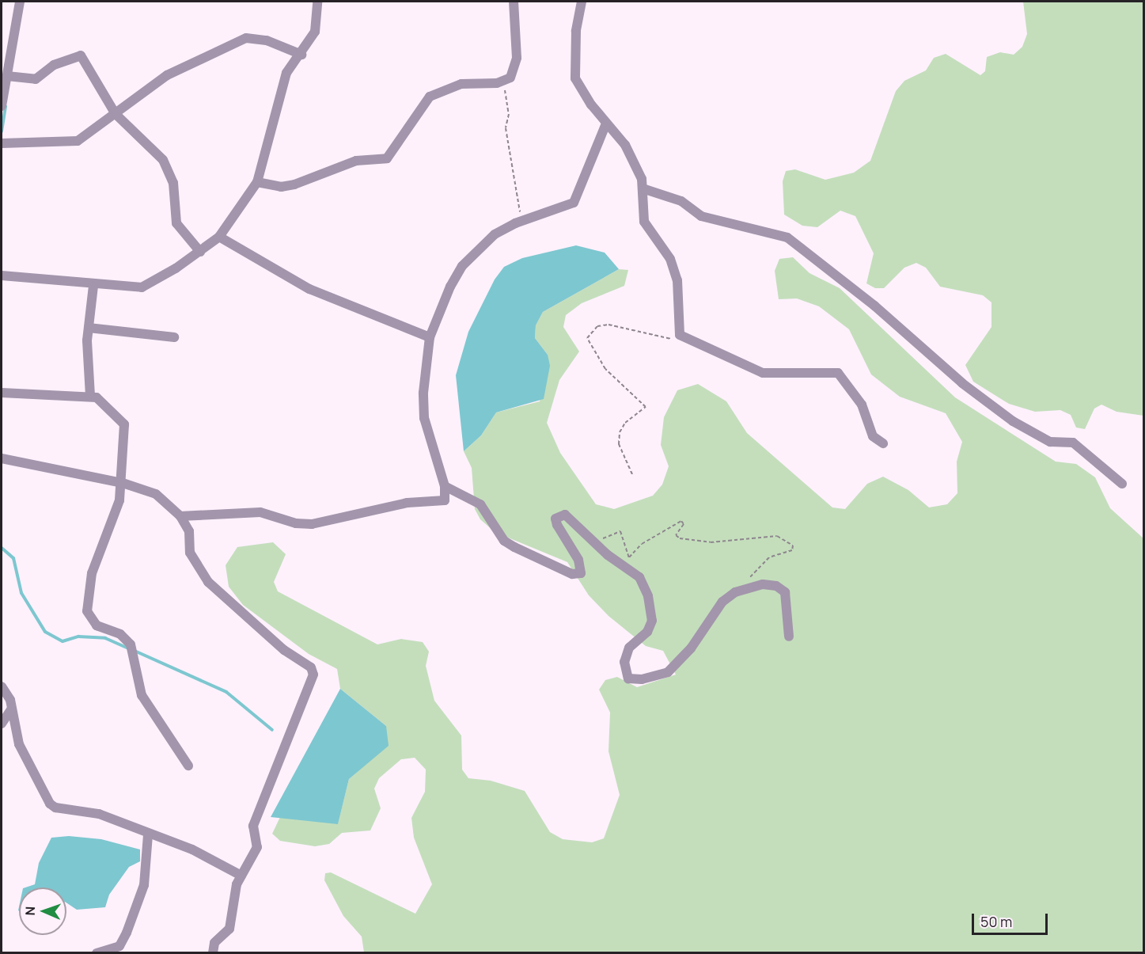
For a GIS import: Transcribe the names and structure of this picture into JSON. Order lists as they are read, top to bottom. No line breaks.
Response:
{"scale_bar":"50 m","north":"left"}
